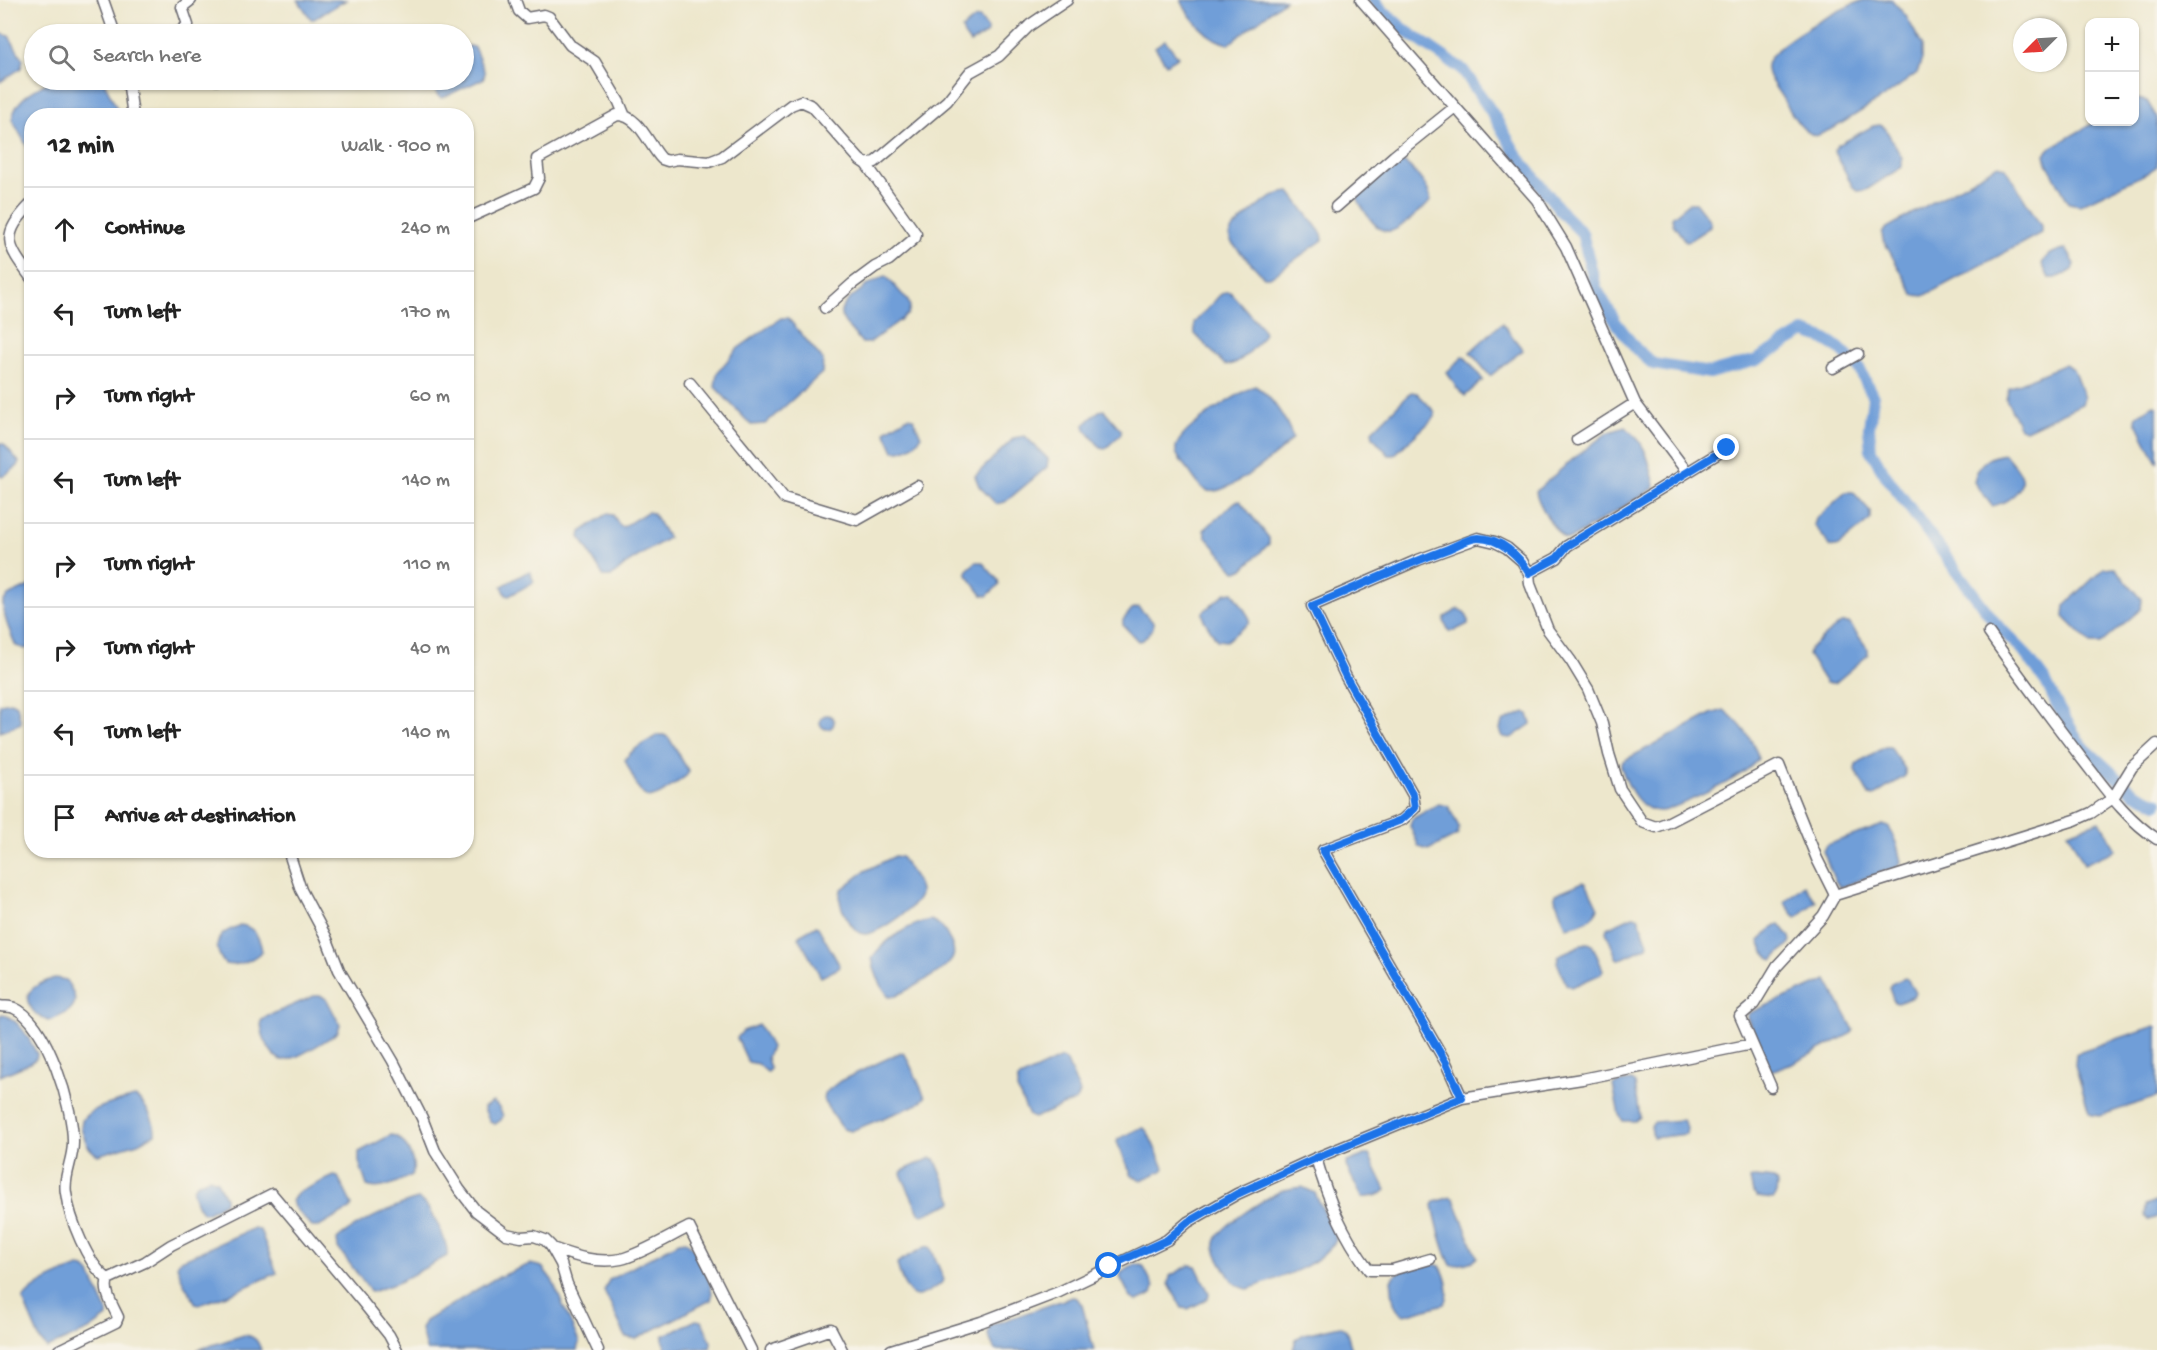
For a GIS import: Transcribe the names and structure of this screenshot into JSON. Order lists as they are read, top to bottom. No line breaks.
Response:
{"north":"bottom left","page":{"map_buttons":["+","−"],"search":"Search here","heading":["12 min","Walk · 900 m"],"list":[["Continue","240 m"],["Turn left","170 m"],["Turn right","60 m"],["Turn left","140 m"],["Turn right","110 m"],["Turn right","40 m"],["Turn left","140 m"],"Arrive at destination"]}}
